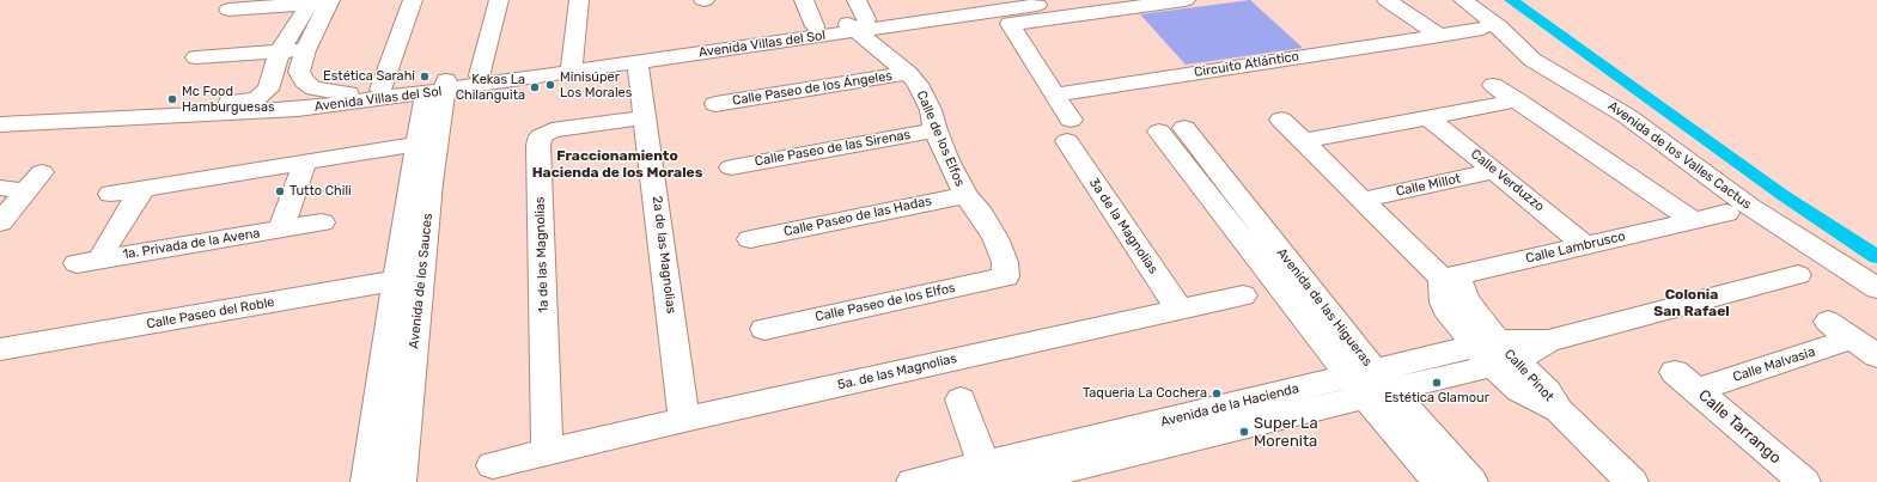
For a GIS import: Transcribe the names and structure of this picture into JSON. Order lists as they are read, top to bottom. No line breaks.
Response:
{"streets":{"street":["Avenida Villas del Sol","Circuito Atlántico","Calle Paseo de los Ángeles","Calle de los Elfos","Calle Paseo de las Sirenas","Avenida de los Valles Cactus","Calle Verduzzo","Calle Millot","Calle Paseo de las Hadas","3a de la Magnolias","1a. Privada de la Avena","Calle Lambrusco","1a de las Magnolias","2a de las Magnolias","Avenida de los Sauces","Calle Paseo de los Elfos","Avenida de las Higueras","Calle Paseo del Roble","Calle Malvasia","5a. de las Magnolias","Calle Pinot","Avenida de la Hacienda","Calle Tarrango"]},"crossings":[["Avenida Villas del Sol","Calle de los Elfos"],["Avenida Villas del Sol","2a de las Magnolias"],["Avenida Villas del Sol","Avenida de los Sauces"],["Circuito Atlántico","3a de la Magnolias"],["Calle Paseo de los Ángeles","Calle de los Elfos"],["Calle de los Elfos","Calle Paseo de las Sirenas"],["Calle de los Elfos","Calle Paseo de las Hadas"],["Calle de los Elfos","Calle Paseo de los Elfos"],["Calle Verduzzo","Calle Millot"],["Calle Verduzzo","Calle Lambrusco"],["3a de la Magnolias","5a. de las Magnolias"],["1a de las Magnolias","2a de las Magnolias"],["1a de las Magnolias","5a. de las Magnolias"],["2a de las Magnolias","5a. de las Magnolias"],["Avenida de los Sauces","Calle Paseo del Roble"],["Avenida de las Higueras","Avenida de la Hacienda"],["Calle Malvasia","Calle Tarrango"],["Calle Pinot","Avenida de la Hacienda"]],"districts":["Fraccionamiento Hacienda de los Morales","Colonia San Rafael"],"places":["Estética Sarahi","Minisúper Los Morales","Kekas La Chilanguita","Mc Food Hamburguesas","Tutto Chili","Estética Glamour","Taqueria La Cochera","Super La Morenita"]}
